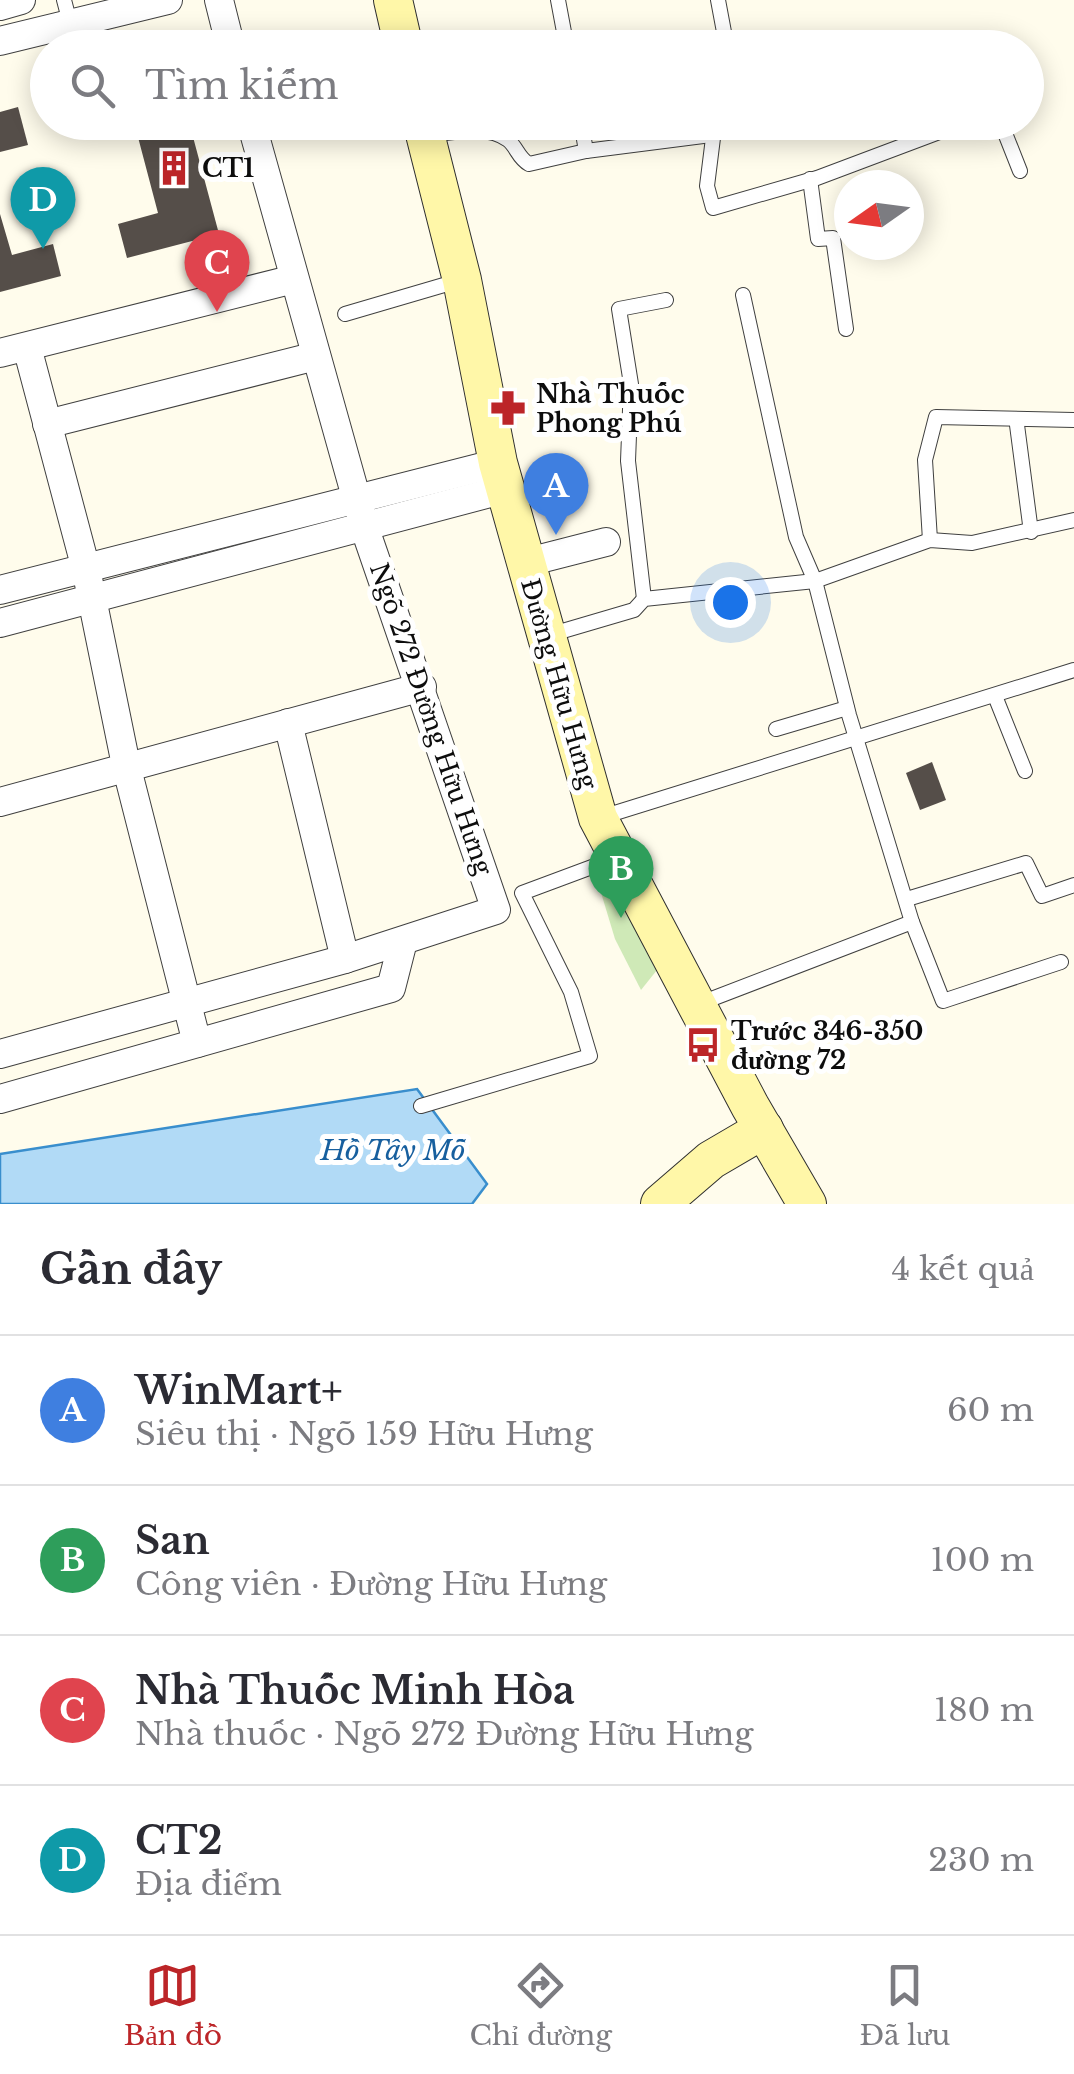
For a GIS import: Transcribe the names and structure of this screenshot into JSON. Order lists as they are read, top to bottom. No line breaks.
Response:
{"streets":{"main road":["Đường Hữu Hưng"],"street":["Ngõ 272 Đường Hữu Hưng"]},"crossings":[["Đường Hữu Hưng","Ngõ 272 Đường Hữu Hưng"]],"water":["Hồ Tây Mỗ"],"places":{"building":["CT1"],"pharmacy":["Nhà Thuốc Phong Phú"],"bus stop":["Trước 346-350 đường 72"]},"north":"left","page":{"search":"Tìm kiếm","pins":["D","C","A","B"],"heading":["Gần đây","4 kết quả"],"list":[{"mark":"A","name":"WinMart+","note":"Siêu thị · Ngõ 159 Hữu Hưng","value":"60 m"},{"mark":"B","name":"San","note":"Công viên · Đường Hữu Hưng","value":"100 m"},{"mark":"C","name":"Nhà Thuốc Minh Hòa","note":"Nhà thuốc · Ngõ 272 Đường Hữu Hưng","value":"180 m"},{"mark":"D","name":"CT2","note":"Địa điểm","value":"230 m"}],"nav":["Bản đồ","Chỉ đường","Đã lưu"]}}
